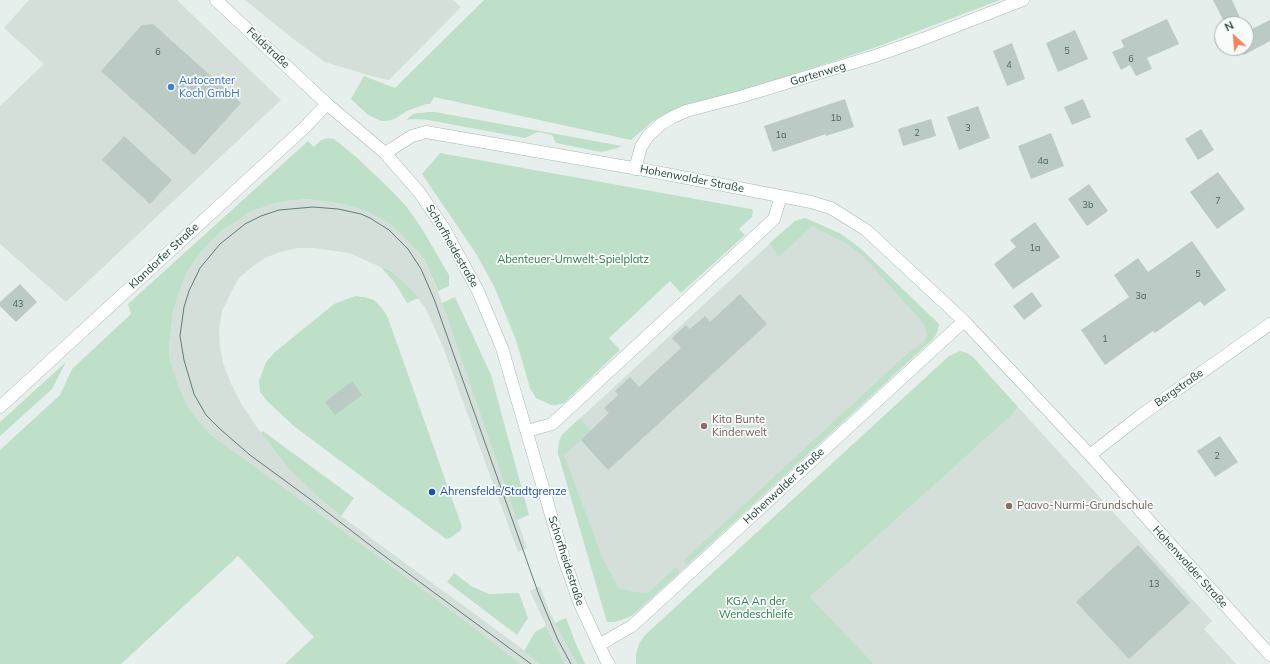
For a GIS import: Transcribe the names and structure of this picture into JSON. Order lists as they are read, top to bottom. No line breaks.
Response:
{"streets":{"street":["Feldstraße","Gartenweg","Hohenwalder Straße","Schorfheidestraße","Klandorfer Straße","Bergstraße"]},"crossings":[["Feldstraße","Schorfheidestraße"],["Feldstraße","Klandorfer Straße"],["Gartenweg","Hohenwalder Straße"],["Hohenwalder Straße","Schorfheidestraße"],["Hohenwalder Straße","Bergstraße"],["Schorfheidestraße","Klandorfer Straße"]],"parks":["Abenteuer-Umwelt-Spielplatz","KGA An der Wendeschleife"],"places":["Autocenter Koch GmbH","Kita Bunte Kinderwelt","Ahrensfelde/Stadtgrenze","Paavo-Nurmi-Grundschule"],"house_numbers":["5","6","6","4","1b","3","2","1a","4a","7","3b","1a","5","3a","43","1","2","13"],"north":"top left"}
